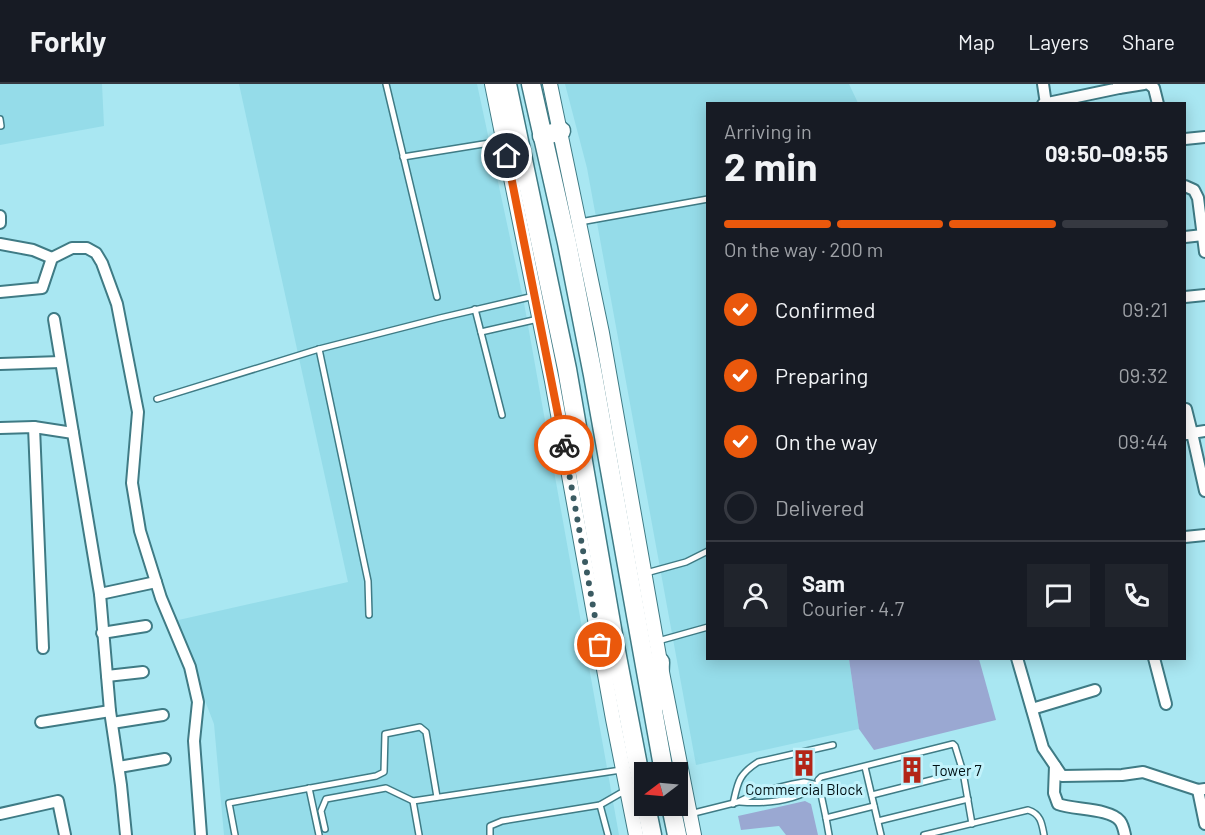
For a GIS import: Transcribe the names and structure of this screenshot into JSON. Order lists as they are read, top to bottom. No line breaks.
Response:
{"places":{"building":["Commercial Block","Tower 7"]},"north":"left","page":{"header":"Forkly","nav":["Map","Layers","Share"],"heading":["2 min","Arriving in","09:50–09:55"],"panel":["Sam","Courier · 4.7"],"bar":"On the way · 200 m","list":[["Confirmed","09:21"],["Preparing","09:32"],["On the way","09:44"],"Delivered"]}}
